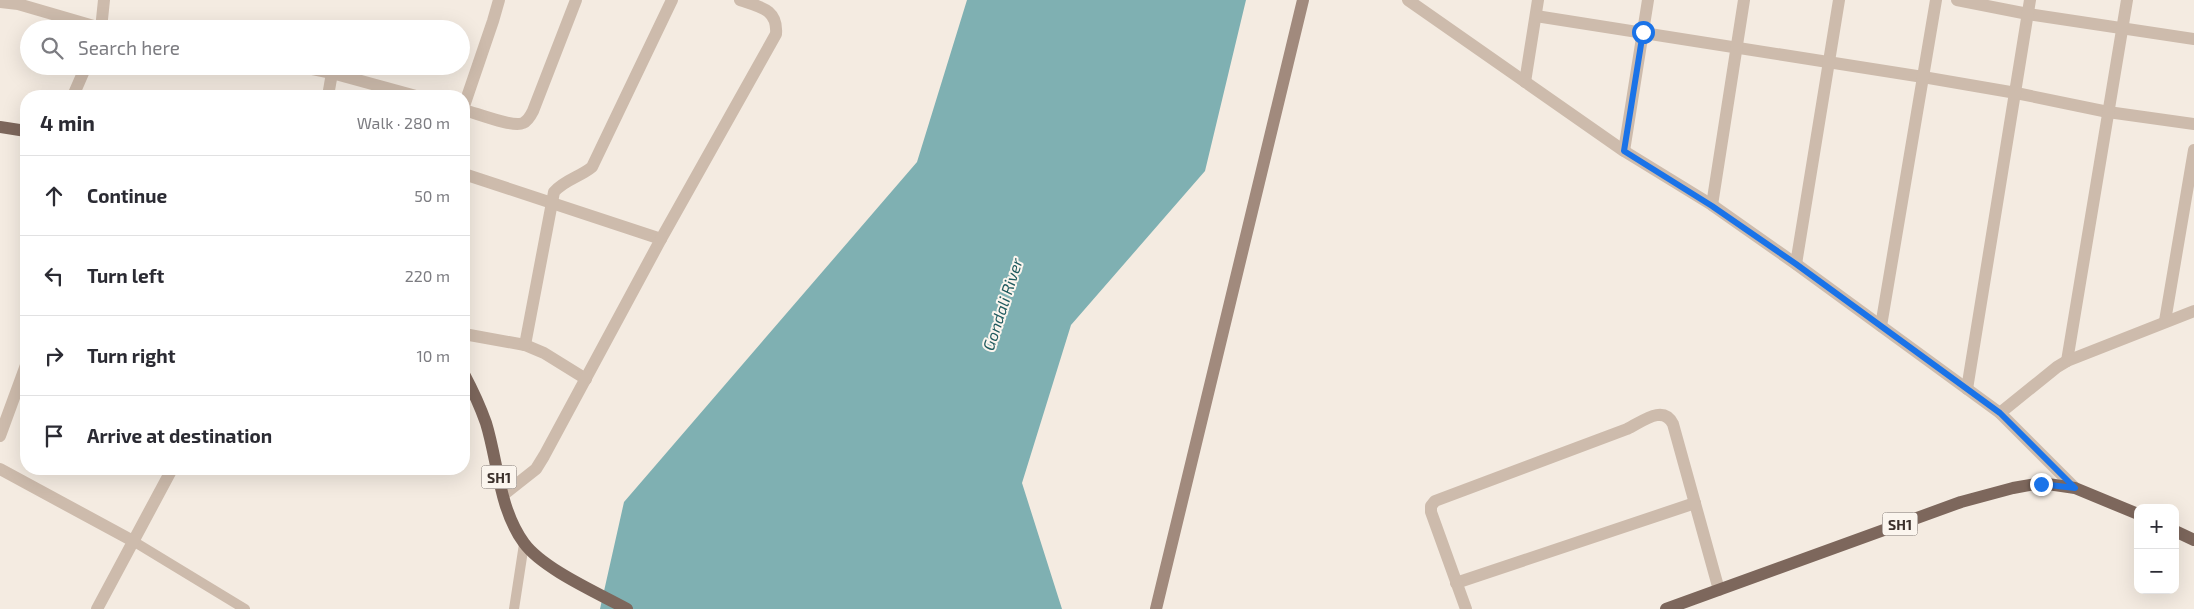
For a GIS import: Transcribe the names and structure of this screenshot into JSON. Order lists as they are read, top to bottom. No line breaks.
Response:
{"streets":{"main road":["SH1"]},"water":["Gondali River"],"page":{"search":"Search here","heading":["4 min","Walk · 280 m"],"list":[["Continue","50 m"],["Turn left","220 m"],["Turn right","10 m"],"Arrive at destination"],"map_buttons":["+","−"]}}
